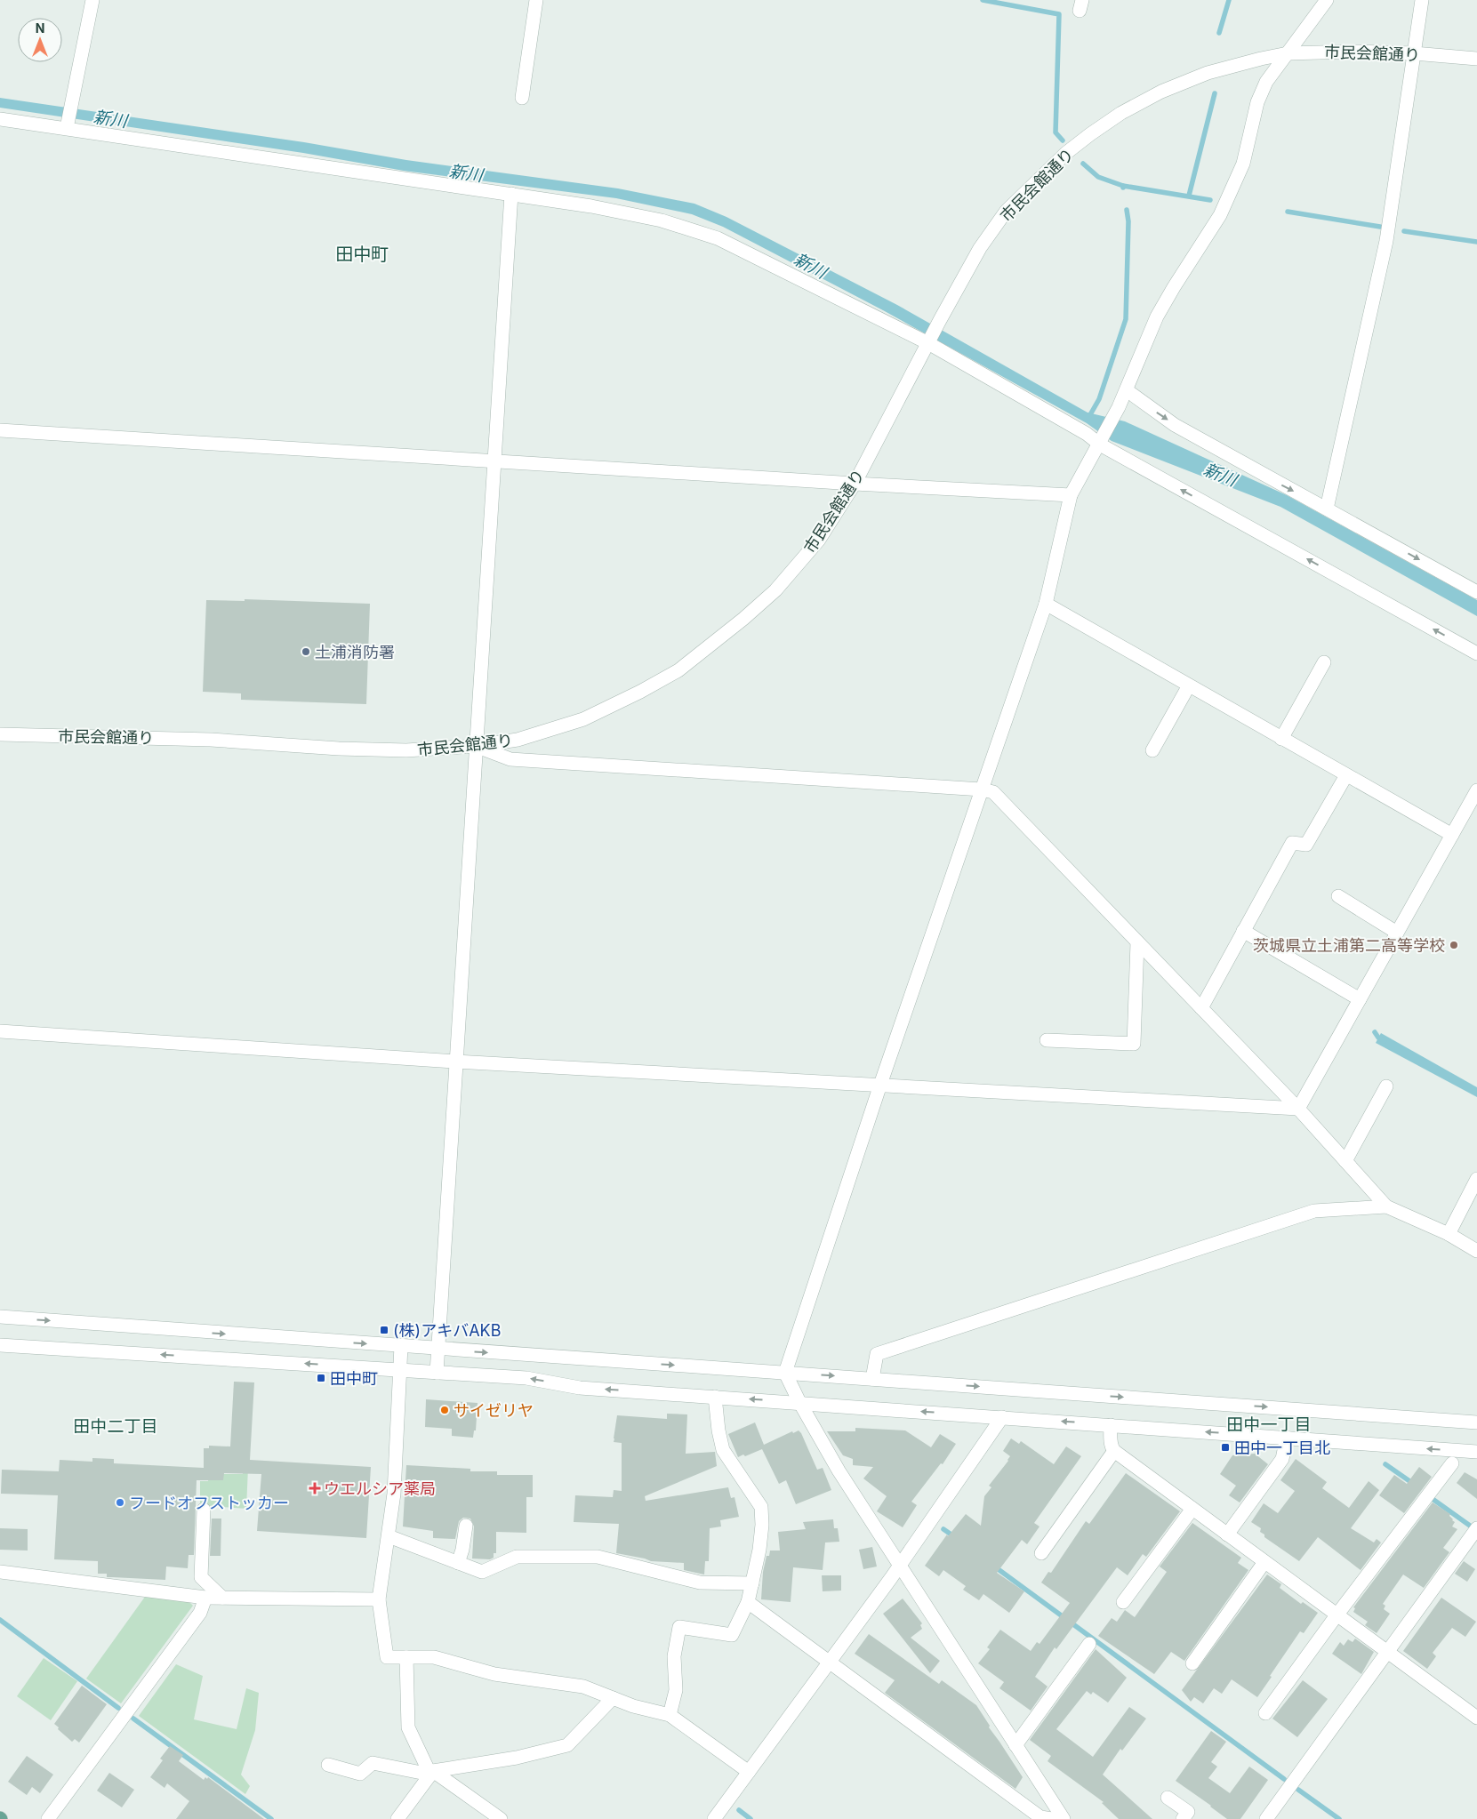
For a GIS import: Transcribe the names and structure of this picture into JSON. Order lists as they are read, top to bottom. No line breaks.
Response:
{"streets":{"street":["市民会館通り"]},"districts":["田中町","田中一丁目","田中二丁目"],"water":["新川"],"places":{"other":["土浦消防署","茨城県立土浦第二高等学校","サイゼリヤ","フードオフストッカー"],"transit":["(株)アキバAKB","田中町","田中一丁目北"],"health":["ウエルシア薬局"]},"north":"top"}
